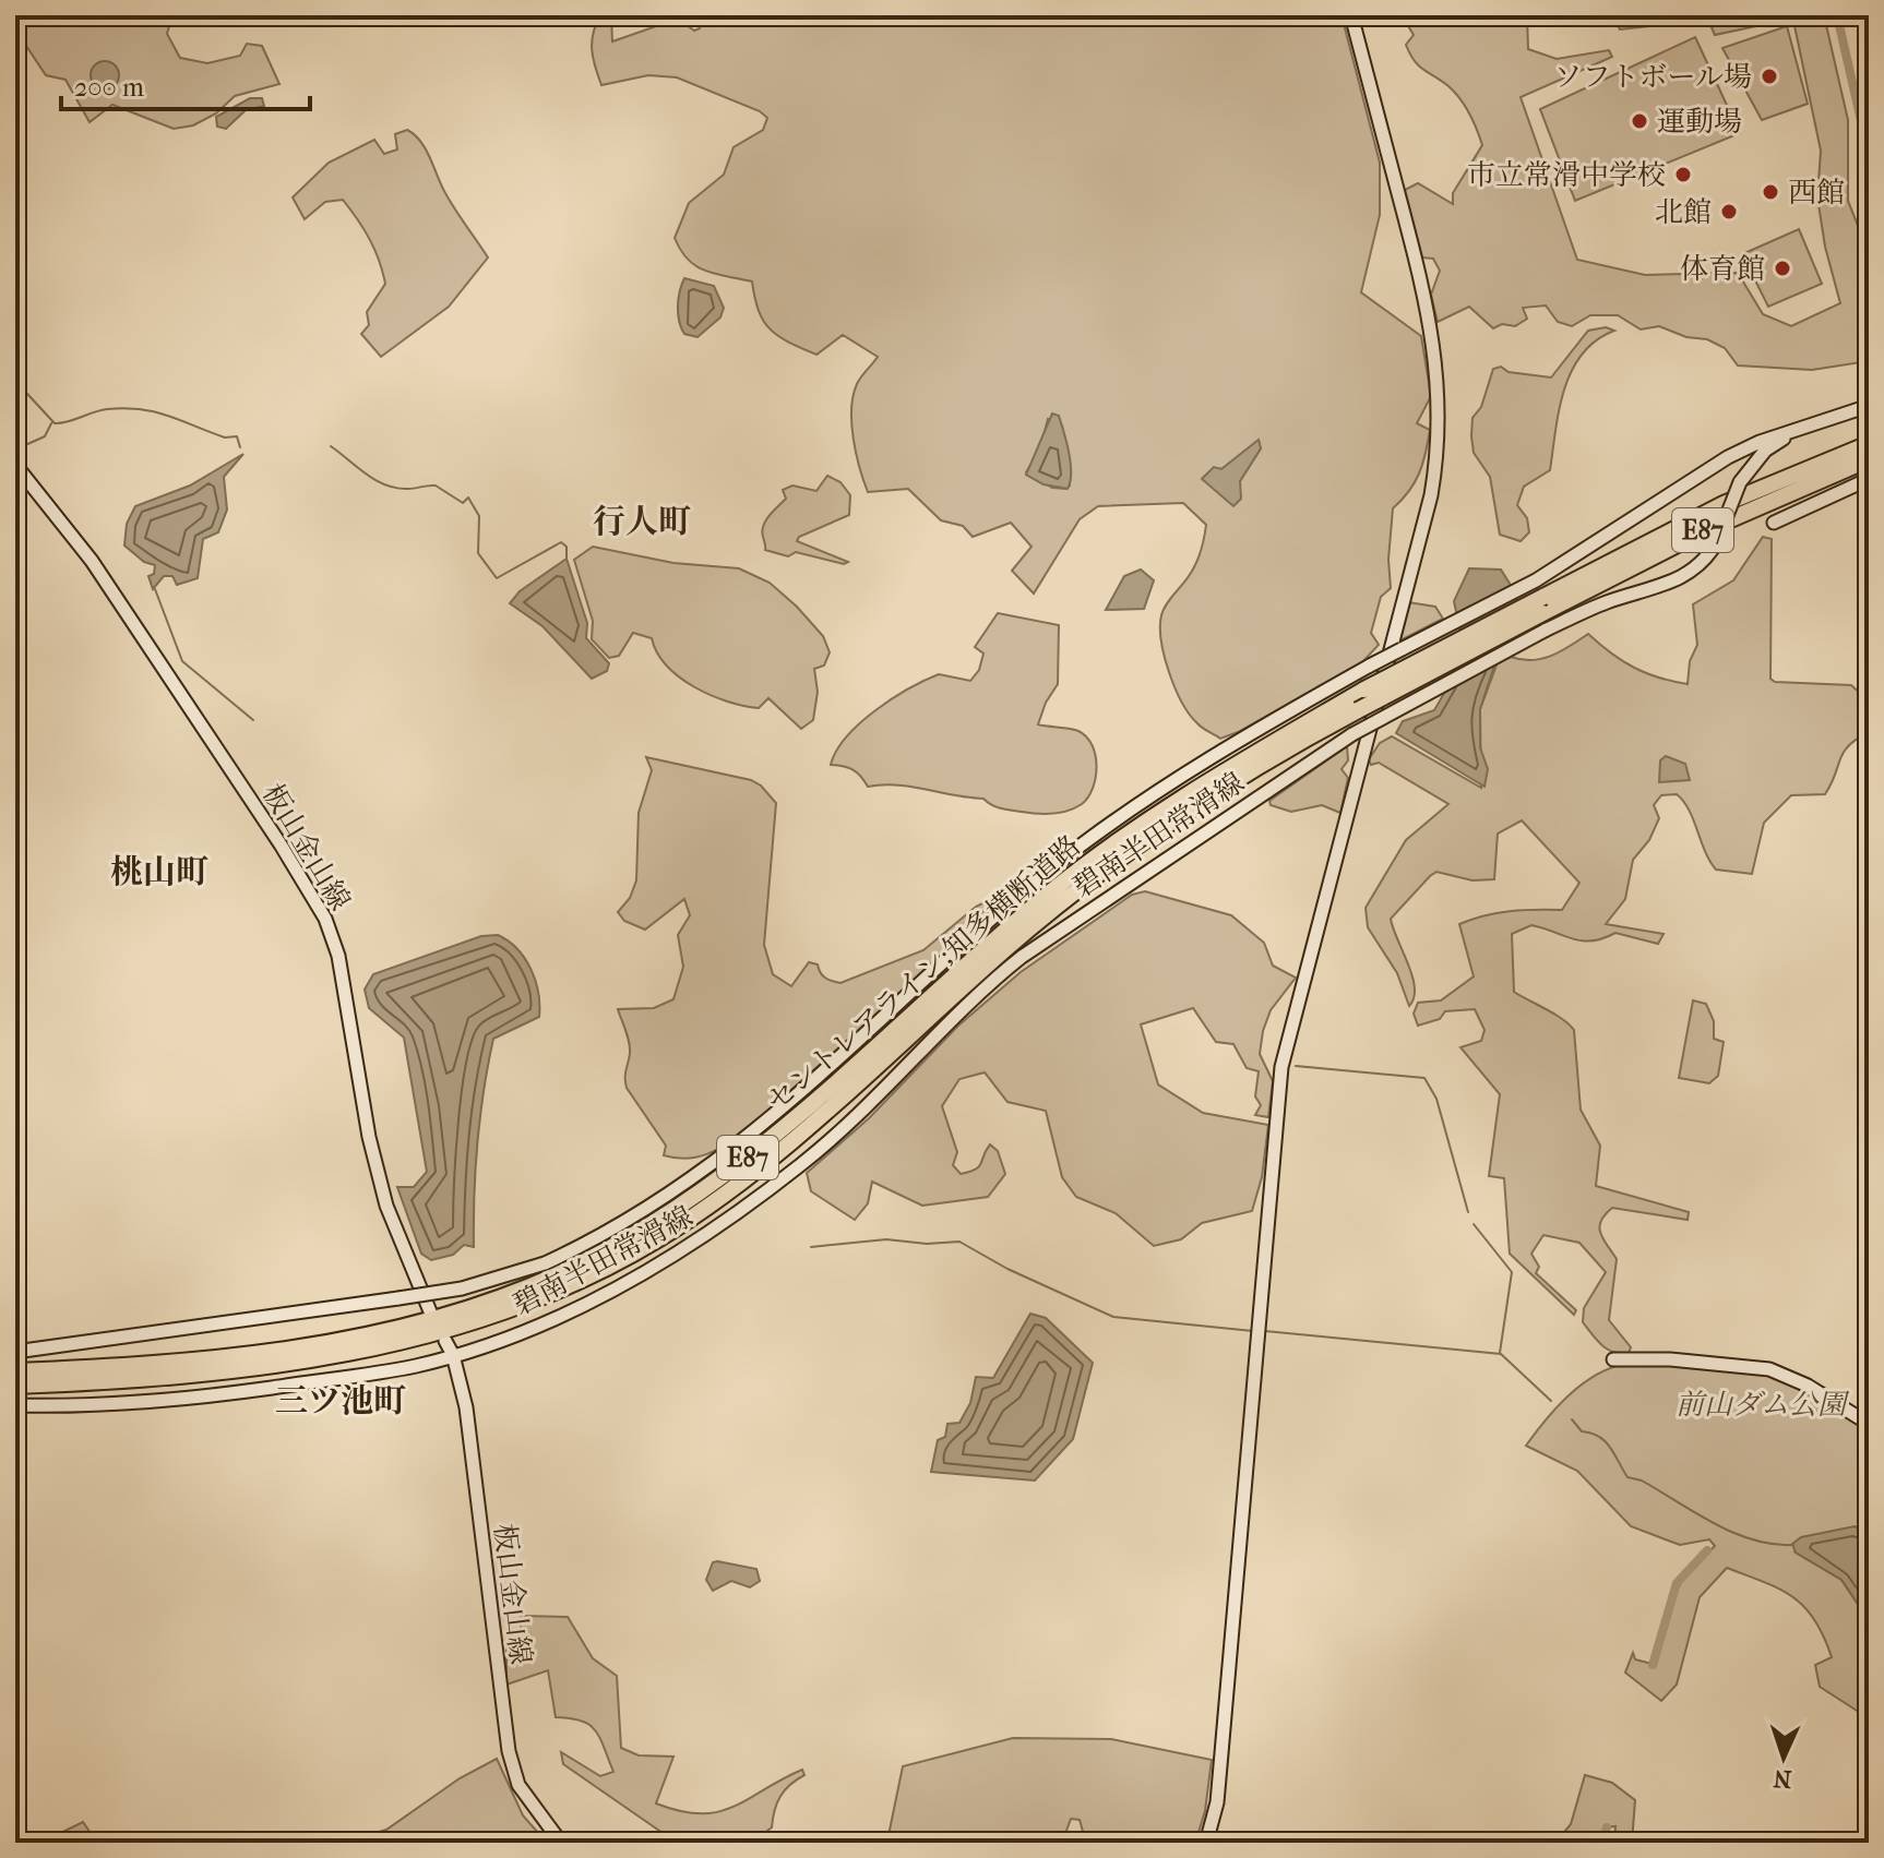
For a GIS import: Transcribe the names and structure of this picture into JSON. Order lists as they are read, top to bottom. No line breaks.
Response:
{"streets":{"highway":["E87","セントレアライン;知多横断道路"],"main road":["碧南半田常滑線","板山金山線"]},"crossings":[["碧南半田常滑線","板山金山線"],["碧南半田常滑線","セントレアライン;知多横断道路"]],"districts":["行人町","桃山町","三ツ池町"],"parks":["前山ダム公園"],"places":["ソフトボール場","運動場","市立常滑中学校","西館","北館","体育館"],"scale_bar":"200 m","north":"bottom"}
